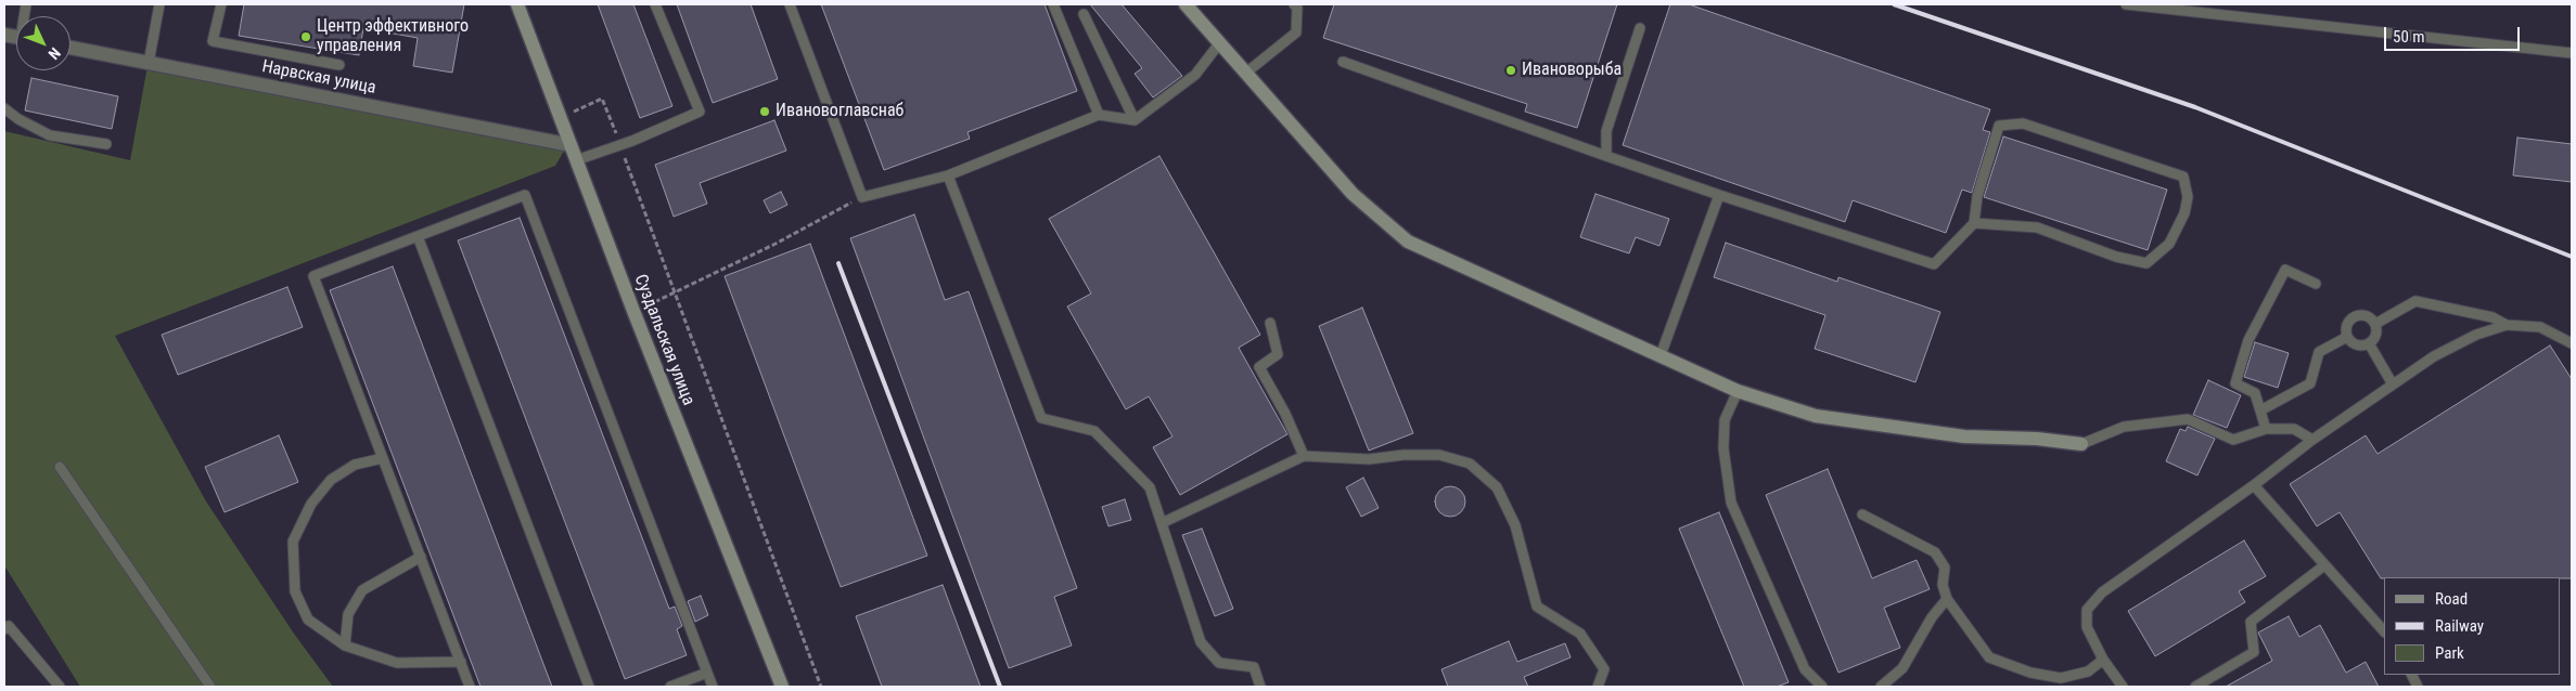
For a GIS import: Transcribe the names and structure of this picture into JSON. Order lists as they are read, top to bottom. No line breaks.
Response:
{"streets":{"street":["Нарвская улица","Суздальская улица"]},"crossings":[["Нарвская улица","Суздальская улица"]],"places":["Центр эффективного управления","Ивановорыба","Ивановоглавснаб"],"legend":["Road","Railway","Park"],"scale_bar":"50 m","north":"bottom right"}
